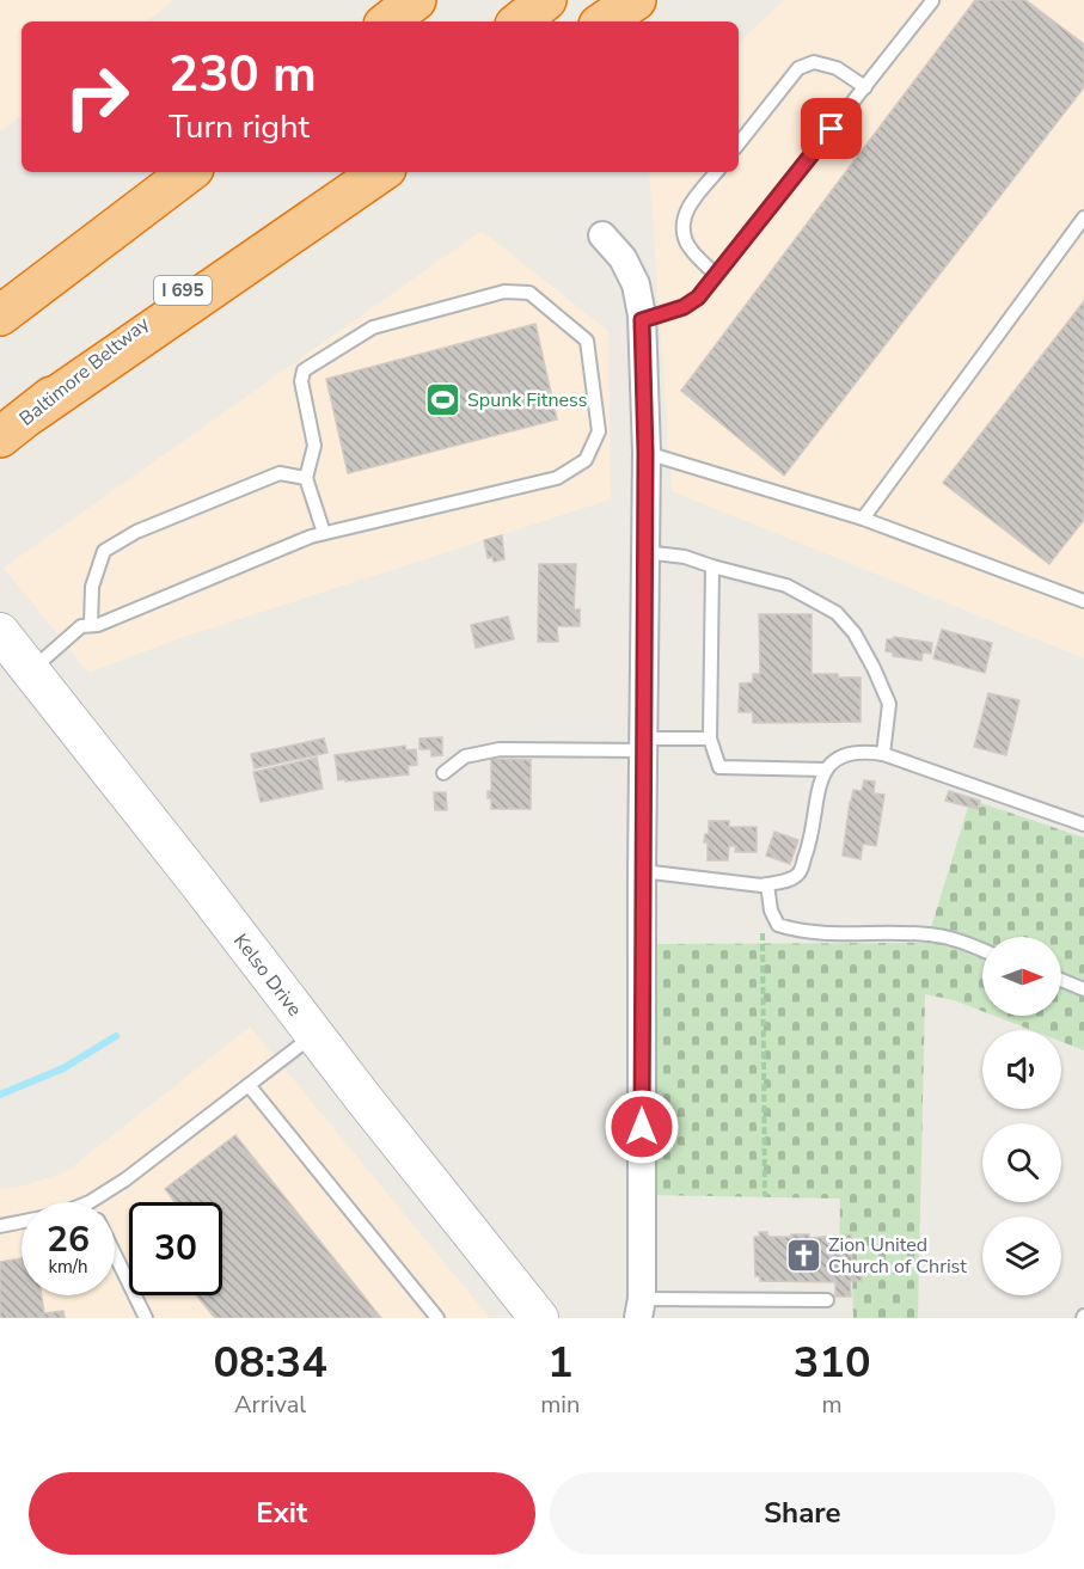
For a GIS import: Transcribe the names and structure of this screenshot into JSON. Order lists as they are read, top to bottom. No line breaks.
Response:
{"streets":{"highway":["I 695","Baltimore Beltway"],"street":["Kelso Drive"]},"places":{"sports":["Spunk Fitness"],"church":["Zion United Church of Christ"]},"north":"right","page":{"turn":["230 m","Turn right"],"speed":"26 km/h","limit":"30","eta":["08:34","Arrival","1","min","310","m"],"buttons":["Exit","Share"]}}
